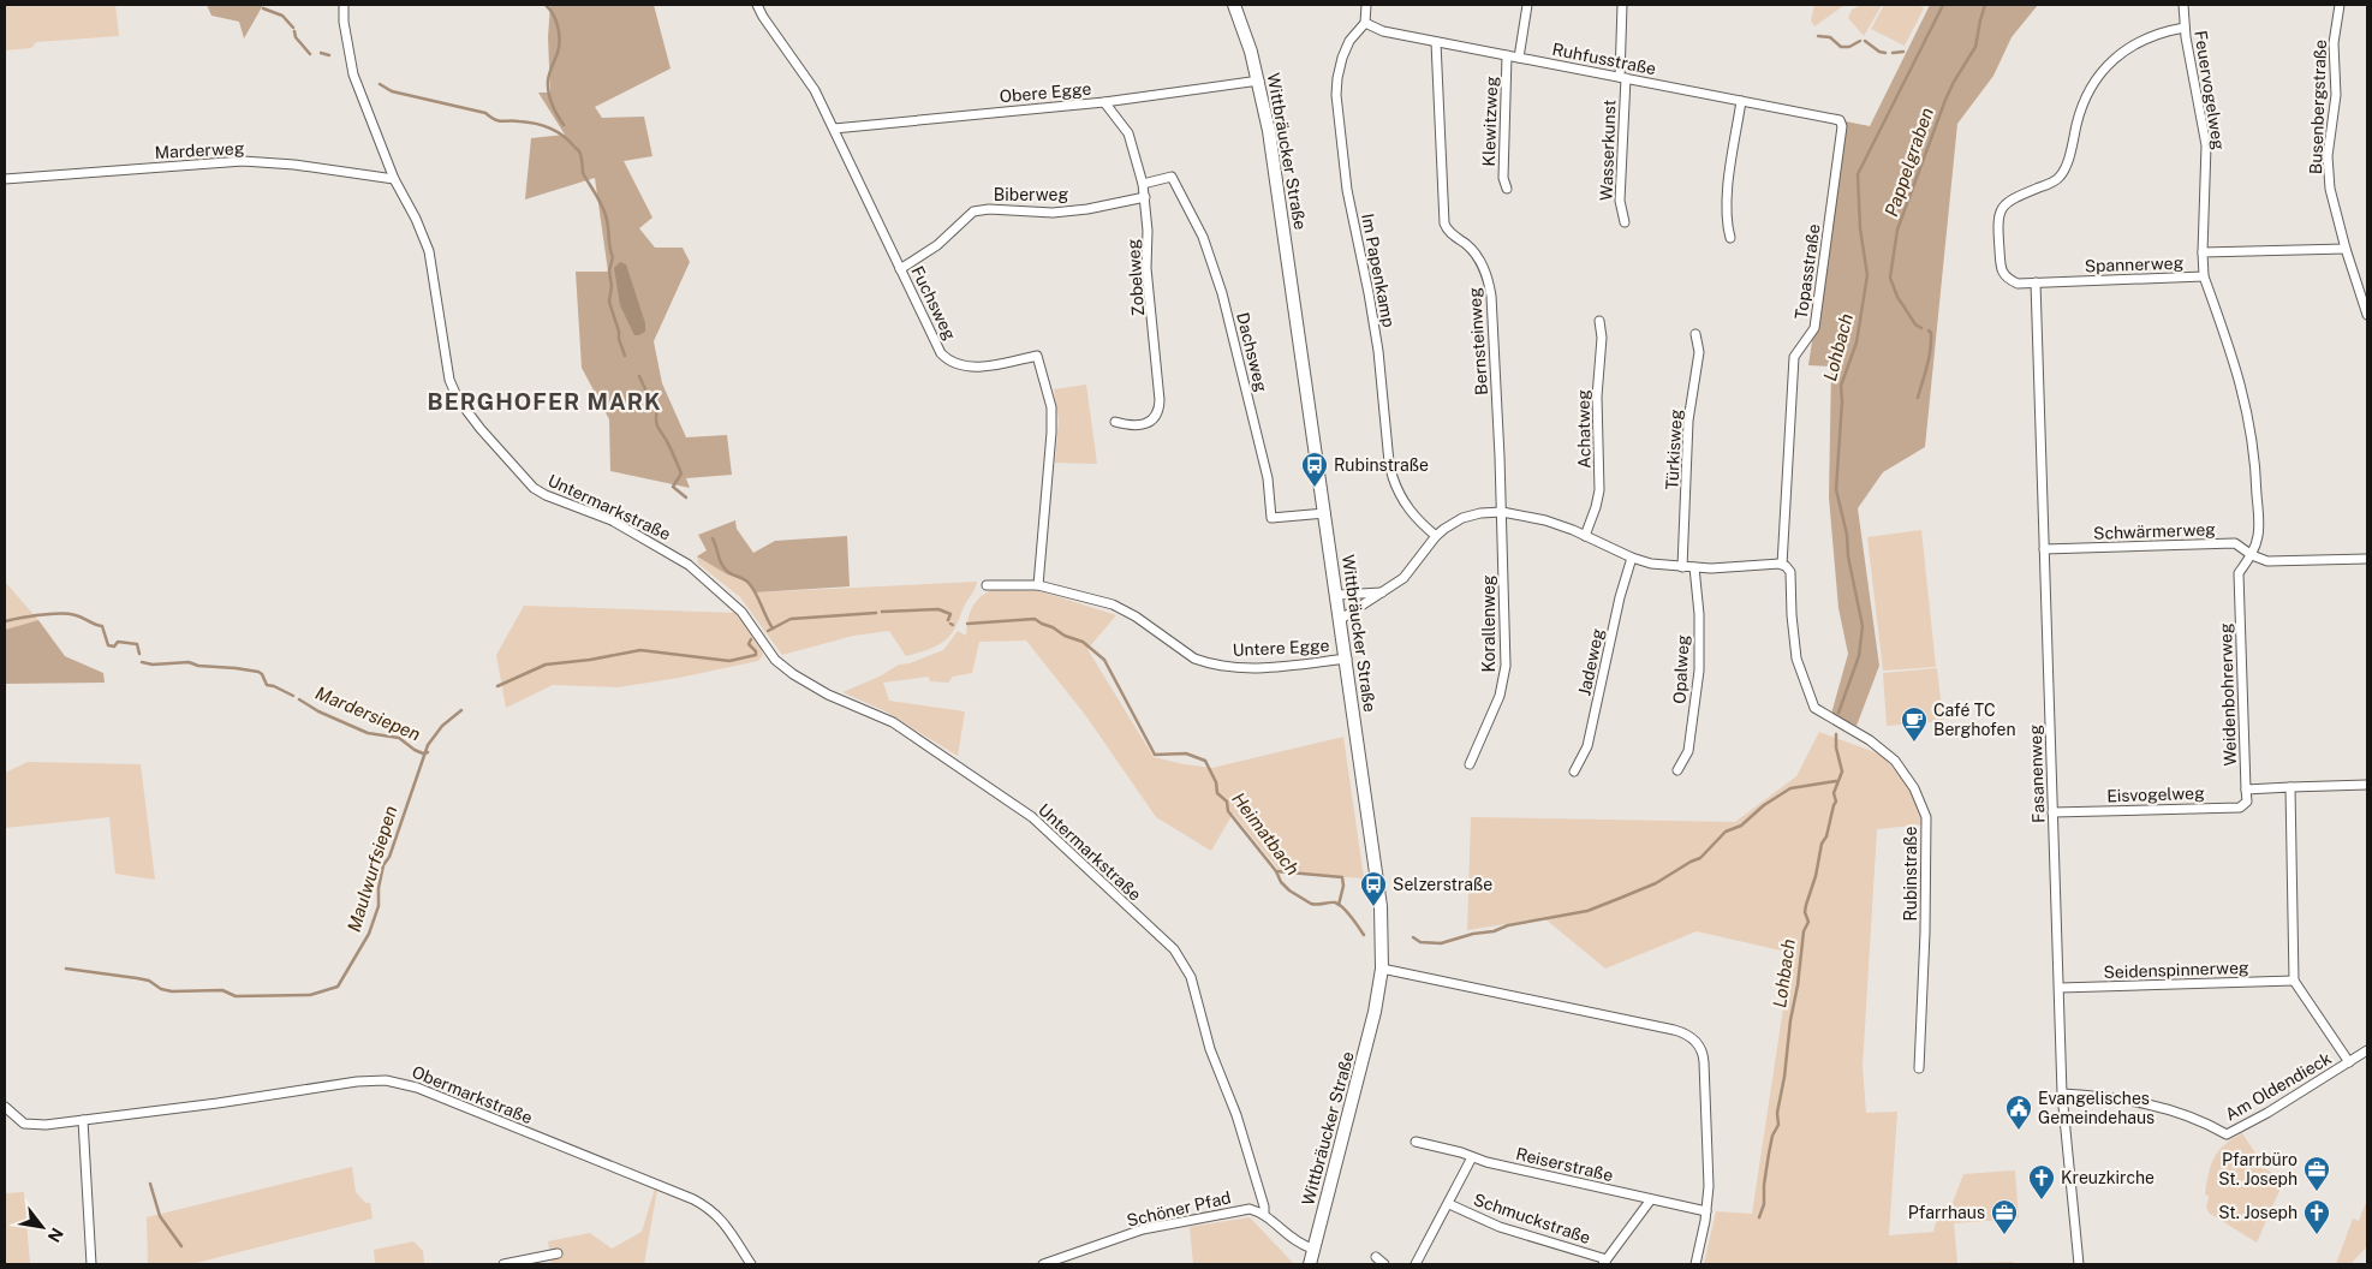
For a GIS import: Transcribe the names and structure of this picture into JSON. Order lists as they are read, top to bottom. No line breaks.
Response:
{"streets":{"main road":["Wittbräucker Straße"],"street":["Ruhfusstraße","Feuervogelweg","Obere Egge","Busenbergstraße","Klewitzweg","Marderweg","Wasserkunst","Biberweg","Spannerweg","Im Papenkamp","Topasstraße","Zobelweg","Fuchsweg","Bernsteinweg","Dachsweg","Achatweg","Türkisweg","Untermarkstraße","Schwärmerweg","Korallenweg","Untere Egge","Jadeweg","Opalweg","Weidenbohrerweg","Fasanenweg","Eisvogelweg","Rubinstraße","Seidenspinnerweg","Am Oldendieck","Obermarkstraße","Reiserstraße","Schöner Pfad","Schmuckstraße"]},"crossings":[["Ruhfusstraße","Klewitzweg"],["Ruhfusstraße","Wasserkunst"],["Ruhfusstraße","Im Papenkamp"],["Ruhfusstraße","Topasstraße"],["Ruhfusstraße","Bernsteinweg"],["Feuervogelweg","Spannerweg"],["Obere Egge","Wittbräucker Straße"],["Obere Egge","Zobelweg"],["Obere Egge","Fuchsweg"],["Busenbergstraße","Spannerweg"],["Marderweg","Untermarkstraße"],["Wittbräucker Straße","Dachsweg"],["Wittbräucker Straße","Untere Egge"],["Biberweg","Zobelweg"],["Biberweg","Fuchsweg"],["Spannerweg","Weidenbohrerweg"],["Spannerweg","Fasanenweg"],["Topasstraße","Rubinstraße"],["Zobelweg","Dachsweg"],["Fuchsweg","Untere Egge"],["Bernsteinweg","Korallenweg"],["Untermarkstraße","Schöner Pfad"],["Schwärmerweg","Weidenbohrerweg"],["Schwärmerweg","Fasanenweg"],["Weidenbohrerweg","Eisvogelweg"],["Fasanenweg","Eisvogelweg"],["Fasanenweg","Seidenspinnerweg"],["Fasanenweg","Am Oldendieck"]],"districts":["BERGHOFER MARK"],"water":["Pappelgraben","Lohbach","Mardersiepen","Heimatbach","Maulwurfsiepen"],"places":{"bus stop":["Rubinstraße","Selzerstraße"],"cafe":["Café TC Berghofen"],"public building":["Evangelisches Gemeindehaus"],"office":["Pfarrbüro St. Joseph","Pfarrhaus"],"church":["Kreuzkirche","St. Joseph"]},"north":"bottom right"}
